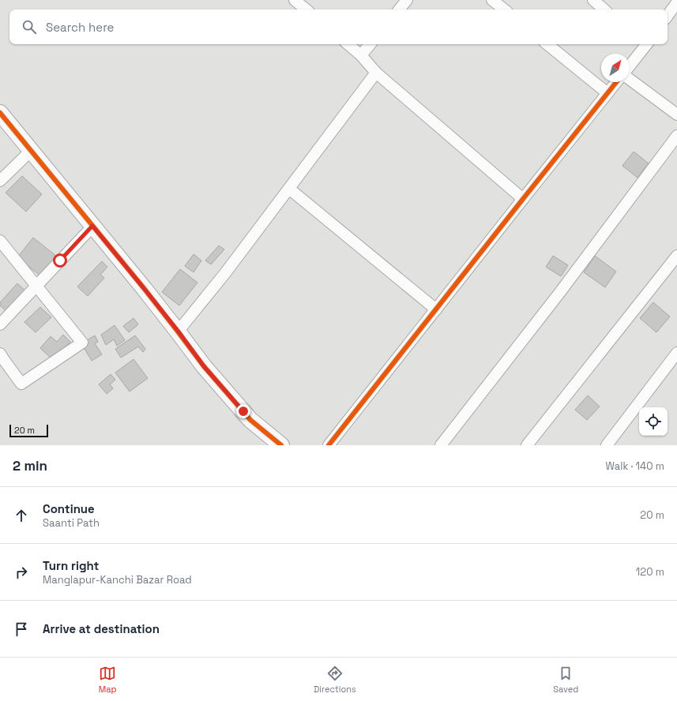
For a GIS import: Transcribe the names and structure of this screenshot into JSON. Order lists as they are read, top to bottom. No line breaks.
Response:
{"scale_bar":"20 m","north":"top right","page":{"search":"Search here","scale":"20 m","heading":["2 min","Walk · 140 m"],"list":[["Continue","Saanti Path","20 m"],["Turn right","Manglapur-Kanchi Bazar Road","120 m"],"Arrive at destination"],"nav":["Map","Directions","Saved"]}}
